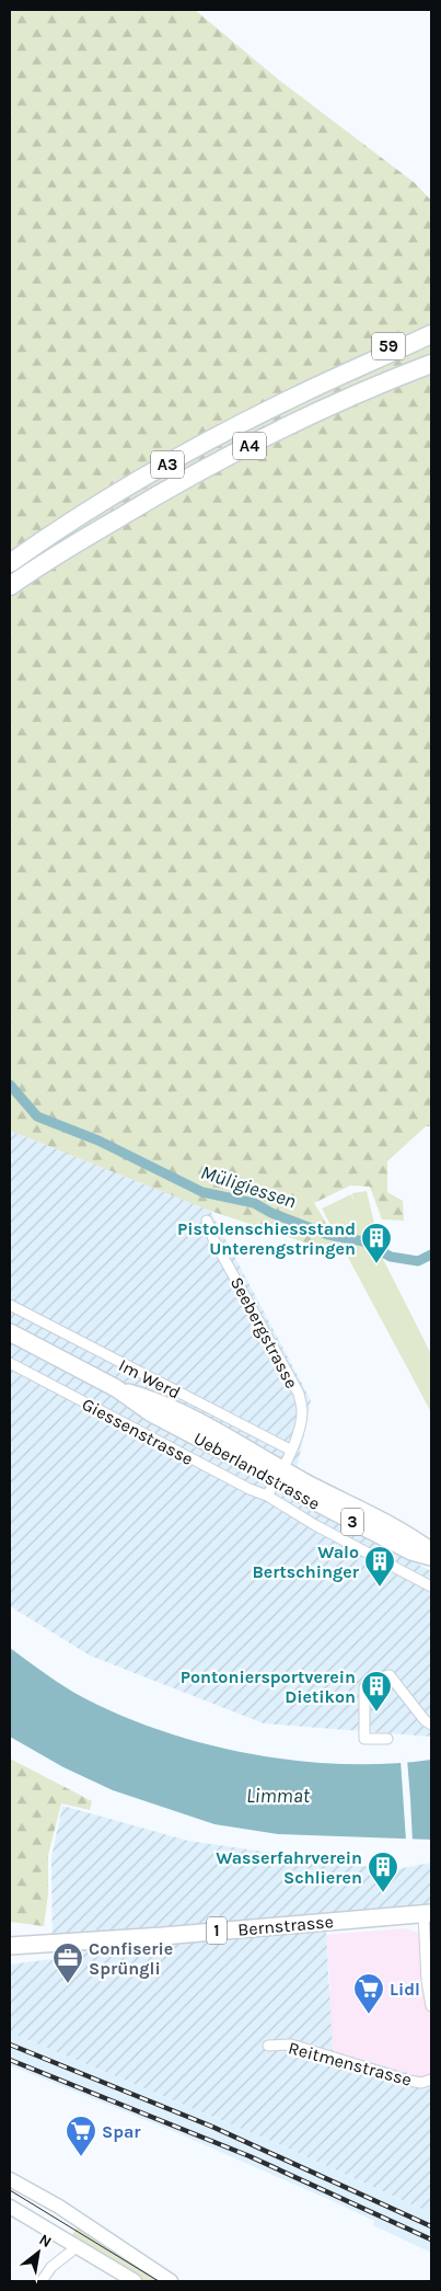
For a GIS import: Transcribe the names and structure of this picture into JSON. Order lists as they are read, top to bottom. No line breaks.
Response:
{"streets":{"highway":["59","A4","A3"],"main road":["Ueberlandstrasse","3","Bernstrasse","1"],"street":["Seebergstrasse","Im Werd","Giessenstrasse","Reitmenstrasse"]},"crossings":[["59","A3"],["A4","A3"],["Seebergstrasse","Im Werd"],["Seebergstrasse","Ueberlandstrasse"]],"water":["Müligiessen","Limmat"],"places":{"building":["Pistolenschiessstand Unterengstringen","Walo Bertschinger","Pontoniersportverein Dietikon","Wasserfahrverein Schlieren"],"office":["Confiserie Sprüngli"],"supermarket":["Lidl","Spar"]},"north":"top right"}
